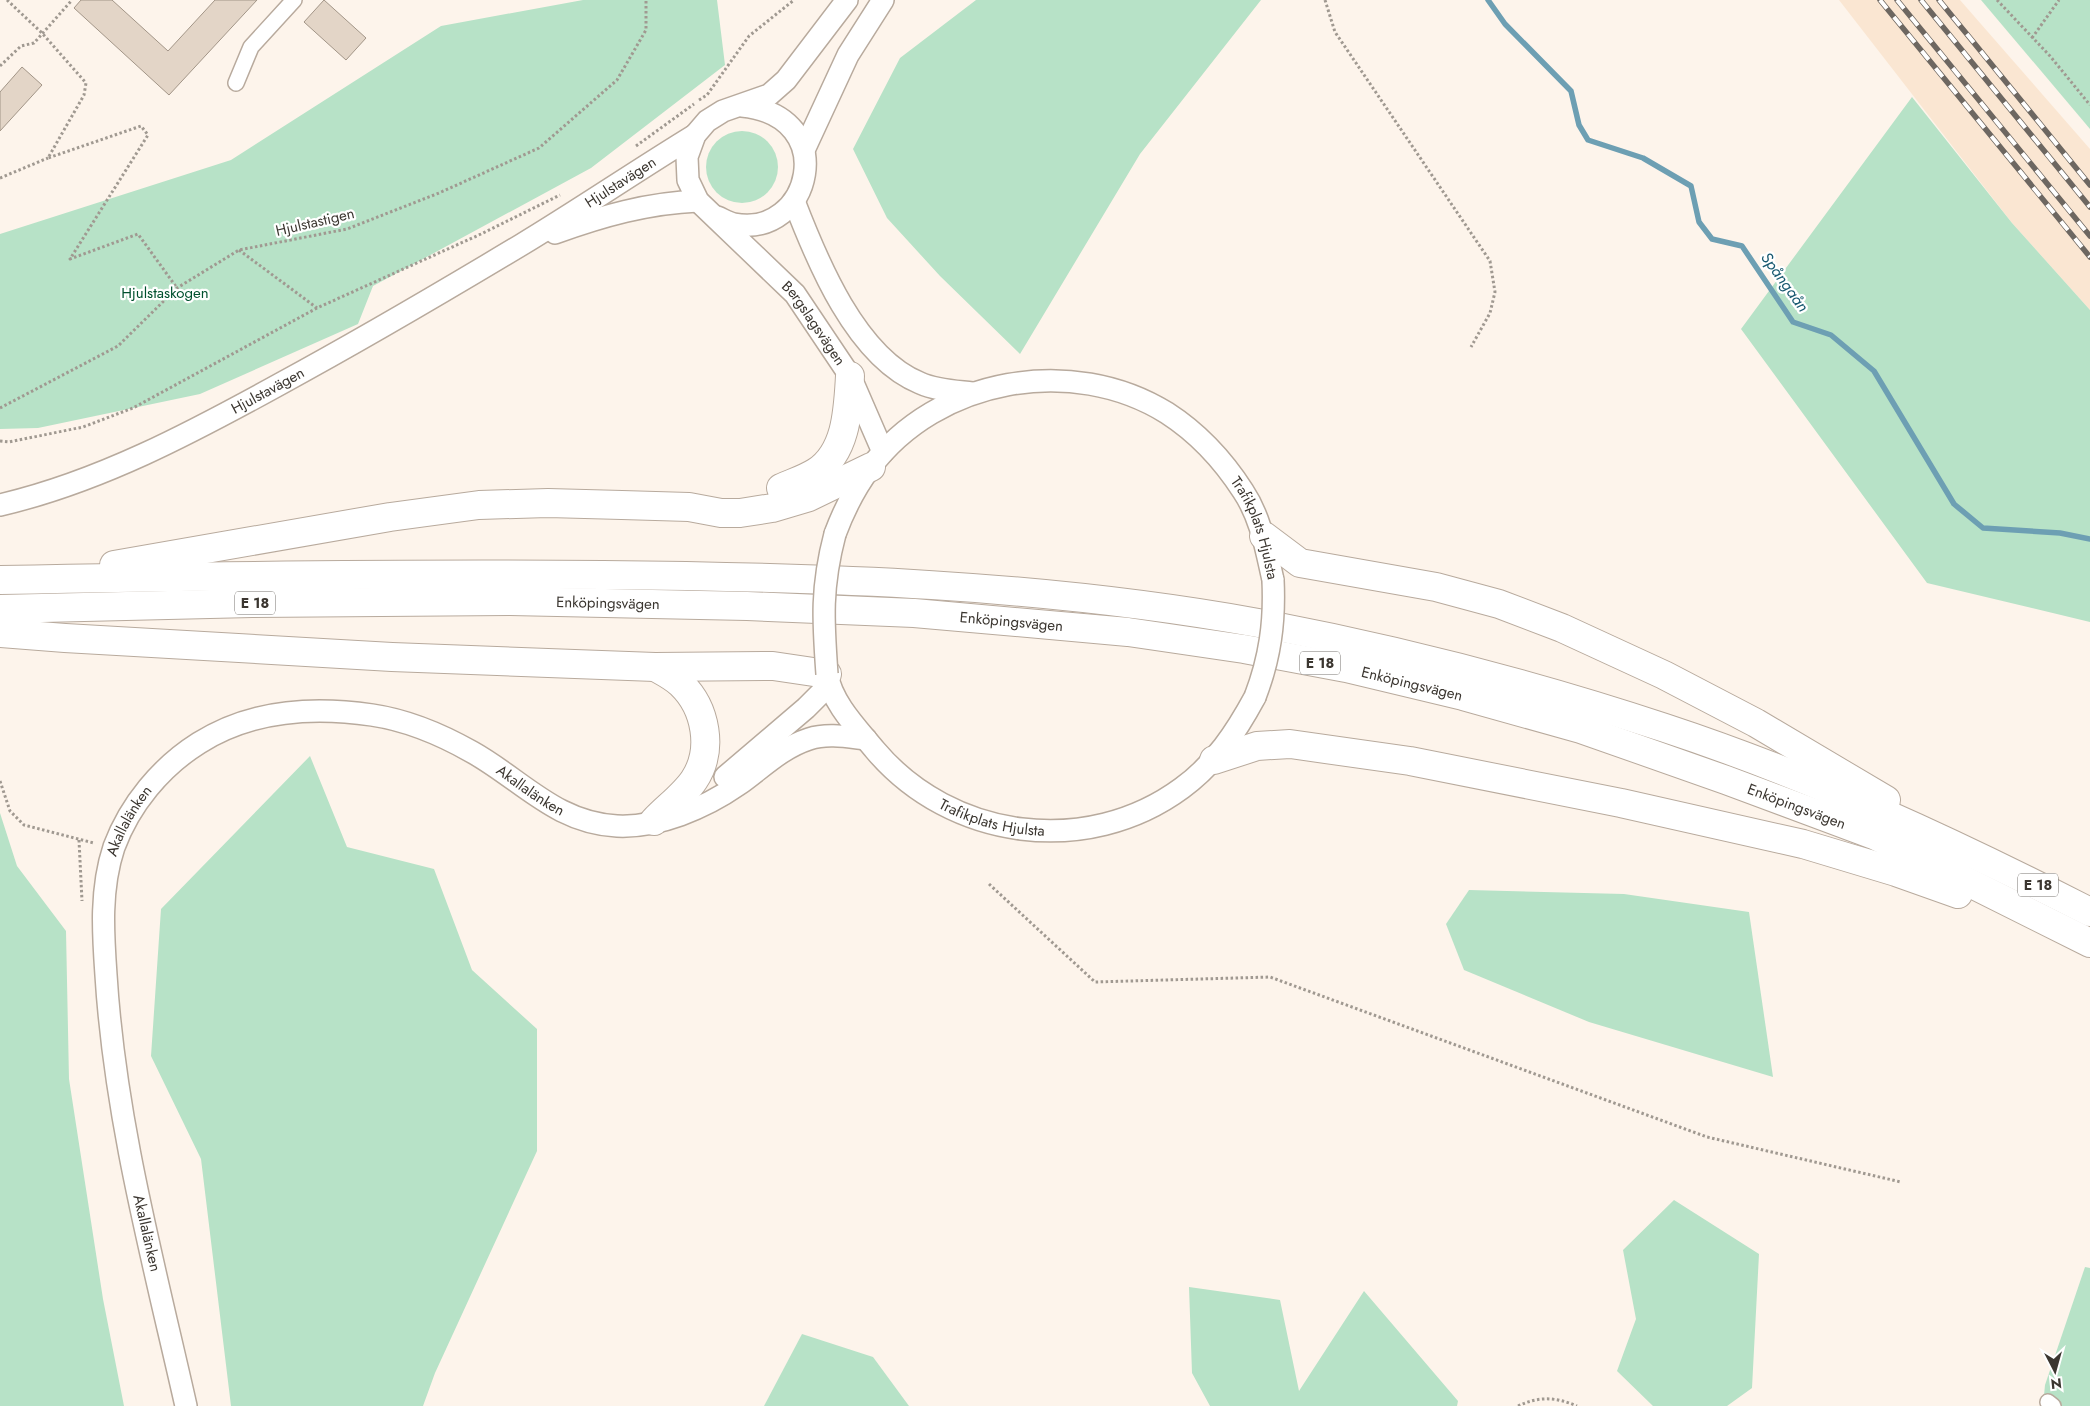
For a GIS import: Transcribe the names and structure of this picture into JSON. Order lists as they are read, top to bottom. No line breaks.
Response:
{"streets":{"highway":["E 18","Enköpingsvägen"],"main road":["Hjulstavägen","Bergslagsvägen","Trafikplats Hjulsta","Akallalänken"],"path":["Hjulstastigen"]},"crossings":[["Hjulstavägen","Bergslagsvägen"],["Bergslagsvägen","Trafikplats Hjulsta"],["Trafikplats Hjulsta","Akallalänken"],["E 18","Enköpingsvägen"]],"water":["Spångaån"],"parks":["Hjulstaskogen"],"north":"bottom"}
